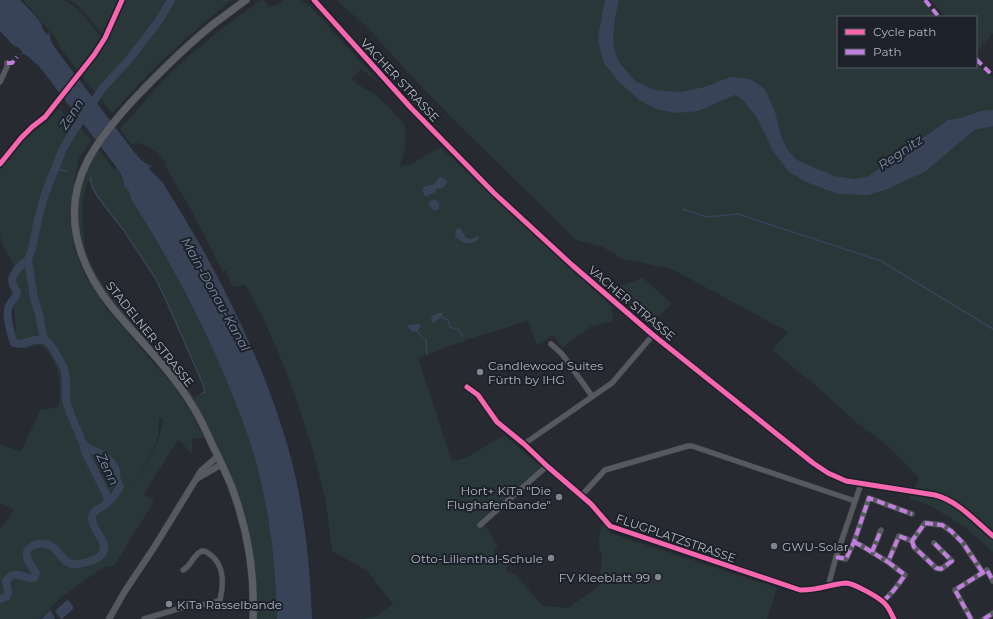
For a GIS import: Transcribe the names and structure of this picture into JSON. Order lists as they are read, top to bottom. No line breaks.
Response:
{"streets":{"main road":["STADELNER STRASSE"],"street":["VACHER STRASSE","FLUGPLATZSTRASSE"]},"water":["Zenn","Regnitz","Main-Donau-Kanal"],"places":["Candlewood Suites Fürth by IHG","Hort+ KiTa \"Die Flughafenbande\"","GWU-Solar","Otto-Lilienthal-Schule","FV Kleeblatt 99","KiTa Rasselbande"],"legend":["Cycle path","Path"]}
